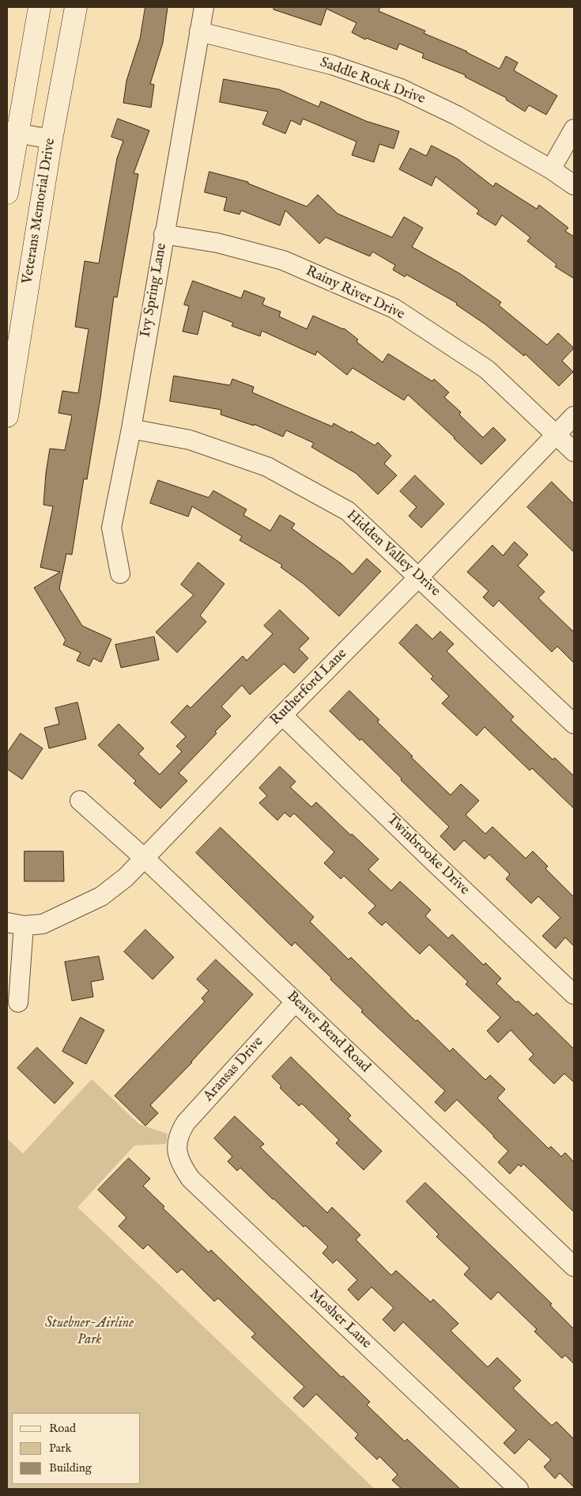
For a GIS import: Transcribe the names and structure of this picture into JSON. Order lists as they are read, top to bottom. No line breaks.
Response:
{"streets":{"main road":["Veterans Memorial Drive"],"street":["Saddle Rock Drive","Ivy Spring Lane","Rainy River Drive","Hidden Valley Drive","Rutherford Lane","Twinbrooke Drive","Beaver Bend Road","Aransas Drive","Mosher Lane"]},"crossings":[["Saddle Rock Drive","Ivy Spring Lane"],["Ivy Spring Lane","Rainy River Drive"],["Ivy Spring Lane","Hidden Valley Drive"],["Rainy River Drive","Rutherford Lane"],["Hidden Valley Drive","Rutherford Lane"],["Rutherford Lane","Twinbrooke Drive"],["Rutherford Lane","Beaver Bend Road"],["Beaver Bend Road","Aransas Drive"],["Aransas Drive","Mosher Lane"]],"parks":["Stuebner-Airline Park"],"legend":["Road","Park","Building"]}
